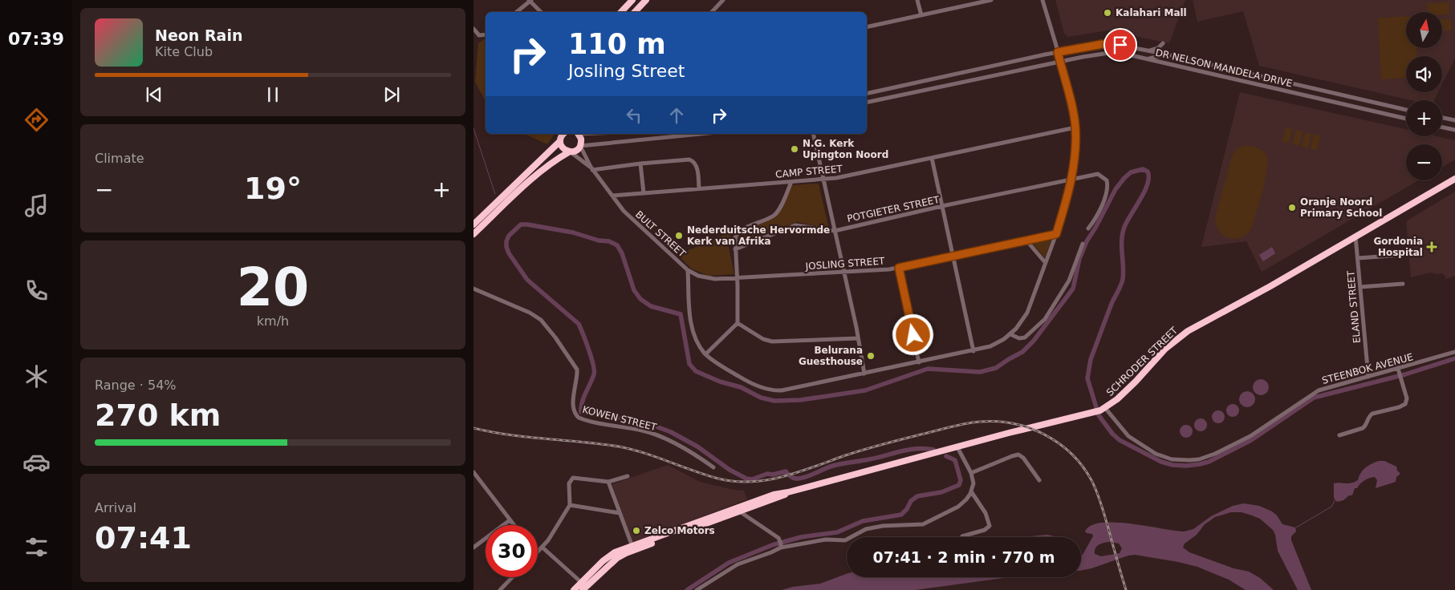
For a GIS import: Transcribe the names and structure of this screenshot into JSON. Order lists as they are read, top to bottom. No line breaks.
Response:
{"streets":{"highway":["SCHRODER STREET"],"street":["DR NELSON MANDELA DRIVE","CAMP STREET","POTGIETER STREET","BULT STREET","JOSLING STREET","ELAND STREET","STEENBOK AVENUE","KOWEN STREET"]},"crossings":[["DR NELSON MANDELA DRIVE","BULT STREET"],["CAMP STREET","BULT STREET"],["POTGIETER STREET","BULT STREET"],["BULT STREET","JOSLING STREET"],["ELAND STREET","SCHRODER STREET"],["ELAND STREET","STEENBOK AVENUE"],["SCHRODER STREET","STEENBOK AVENUE"]],"places":{"other":["Kalahari Mall","N.G. Kerk Upington Noord","Oranje Noord Primary School","Nederduitsche Hervormde Kerk van Afrika","Belurana Guesthouse","Zelco Motors"],"health":["Gordonia Hospital"]},"north":"top","page":{"tabs":"07:39","map_buttons":["+","−"],"turn":["110 m","Josling Street"],"song":["Neon Rain","Kite Club"],"tile":["Climate",["20","km/h"],["Range · 54%","270 km"],["Arrival","07:41"]],"heat":["−","19°","+"],"limit":"30","trip":"07:41 · 2 min · 770 m"}}
